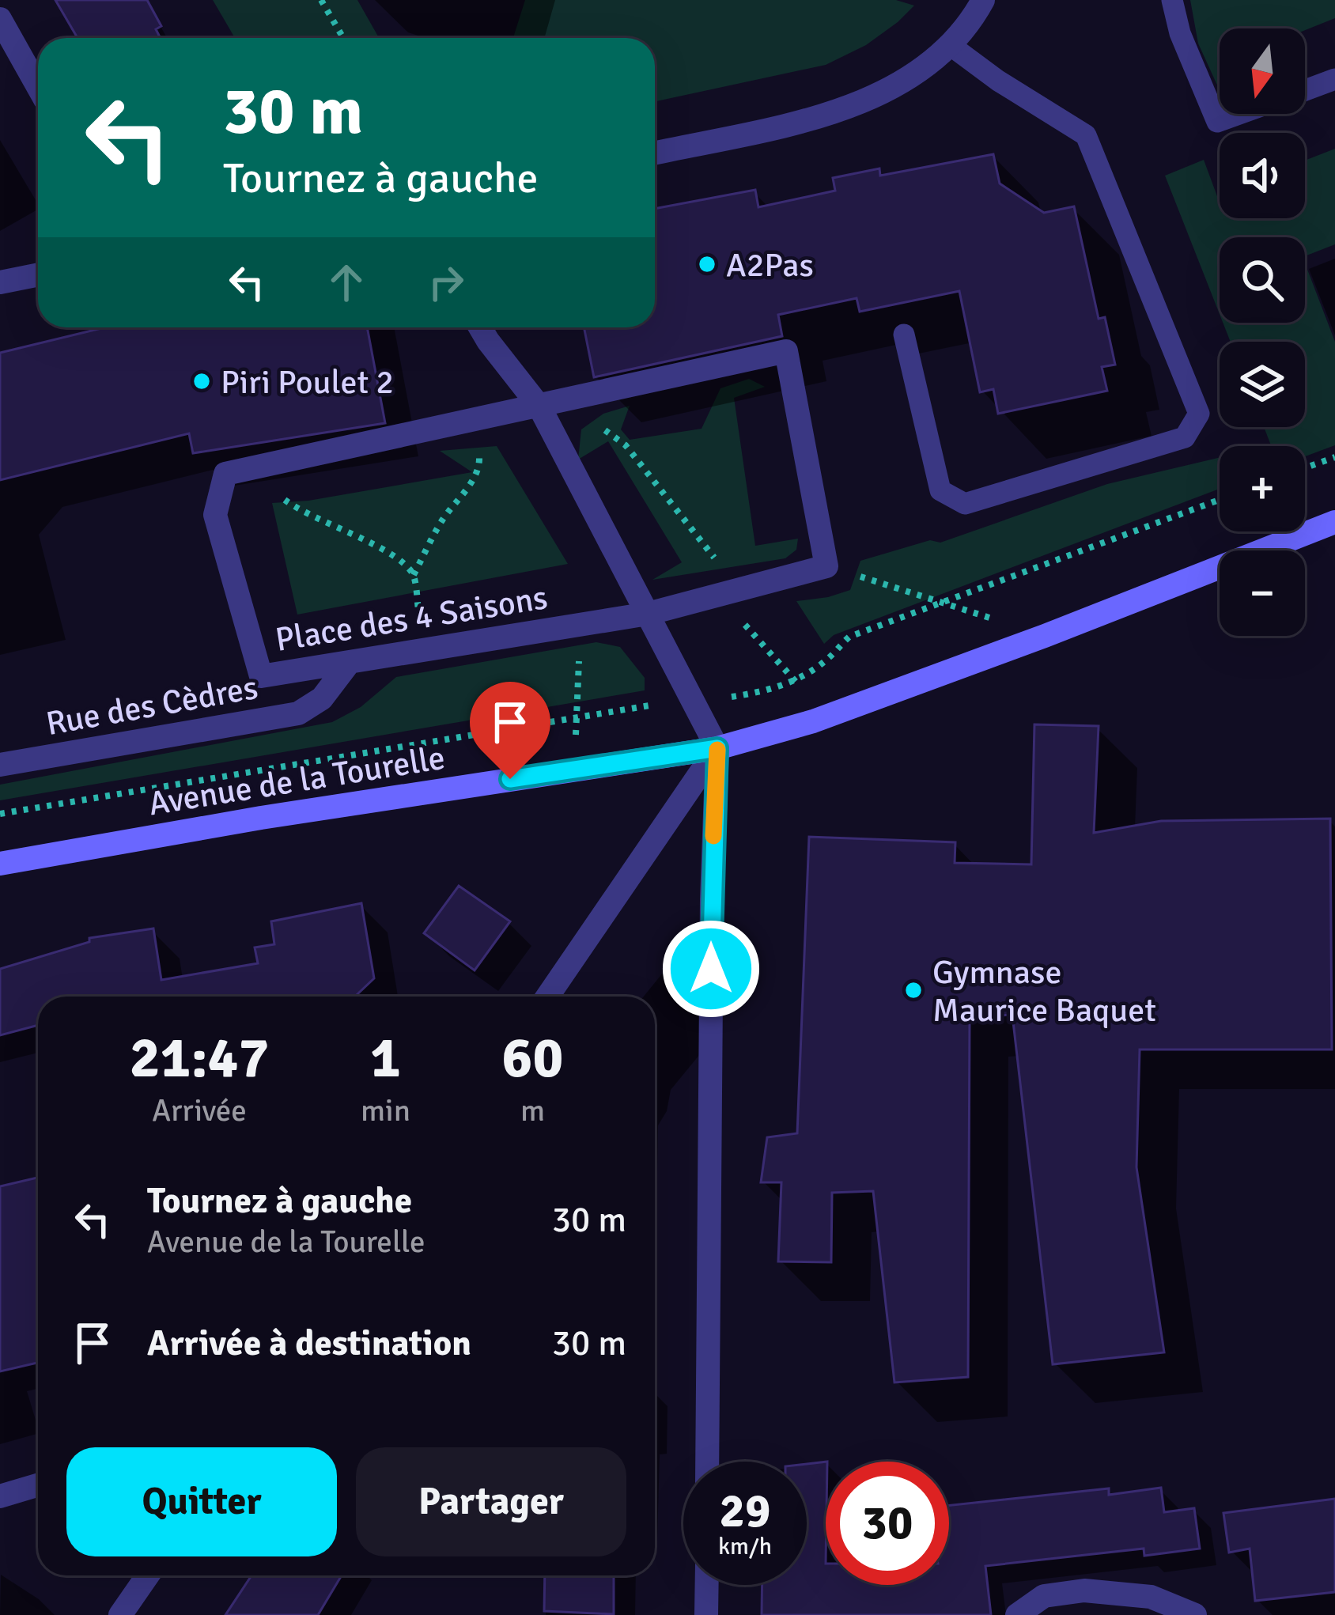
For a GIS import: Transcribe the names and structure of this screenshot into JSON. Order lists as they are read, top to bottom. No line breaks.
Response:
{"streets":{"main road":["Avenue de la Tourelle"],"street":["Place des 4 Saisons","Rue des Cèdres"]},"crossings":[["Place des 4 Saisons","Rue des Cèdres"]],"places":["A2Pas","Piri Poulet 2","Gymnase Maurice Baquet"],"north":"bottom","page":{"map_buttons":["+","−"],"turn":["30 m","Tournez à gauche"],"eta":["21:47","Arrivée","1","min","60","m"],"list":[{"name":"Tournez à gauche","note":"Avenue de la Tourelle","value":"30 m"},{"name":"Arrivée à destination","value":"30 m"}],"buttons":["Quitter","Partager"],"speed":"29 km/h","limit":"30"}}
